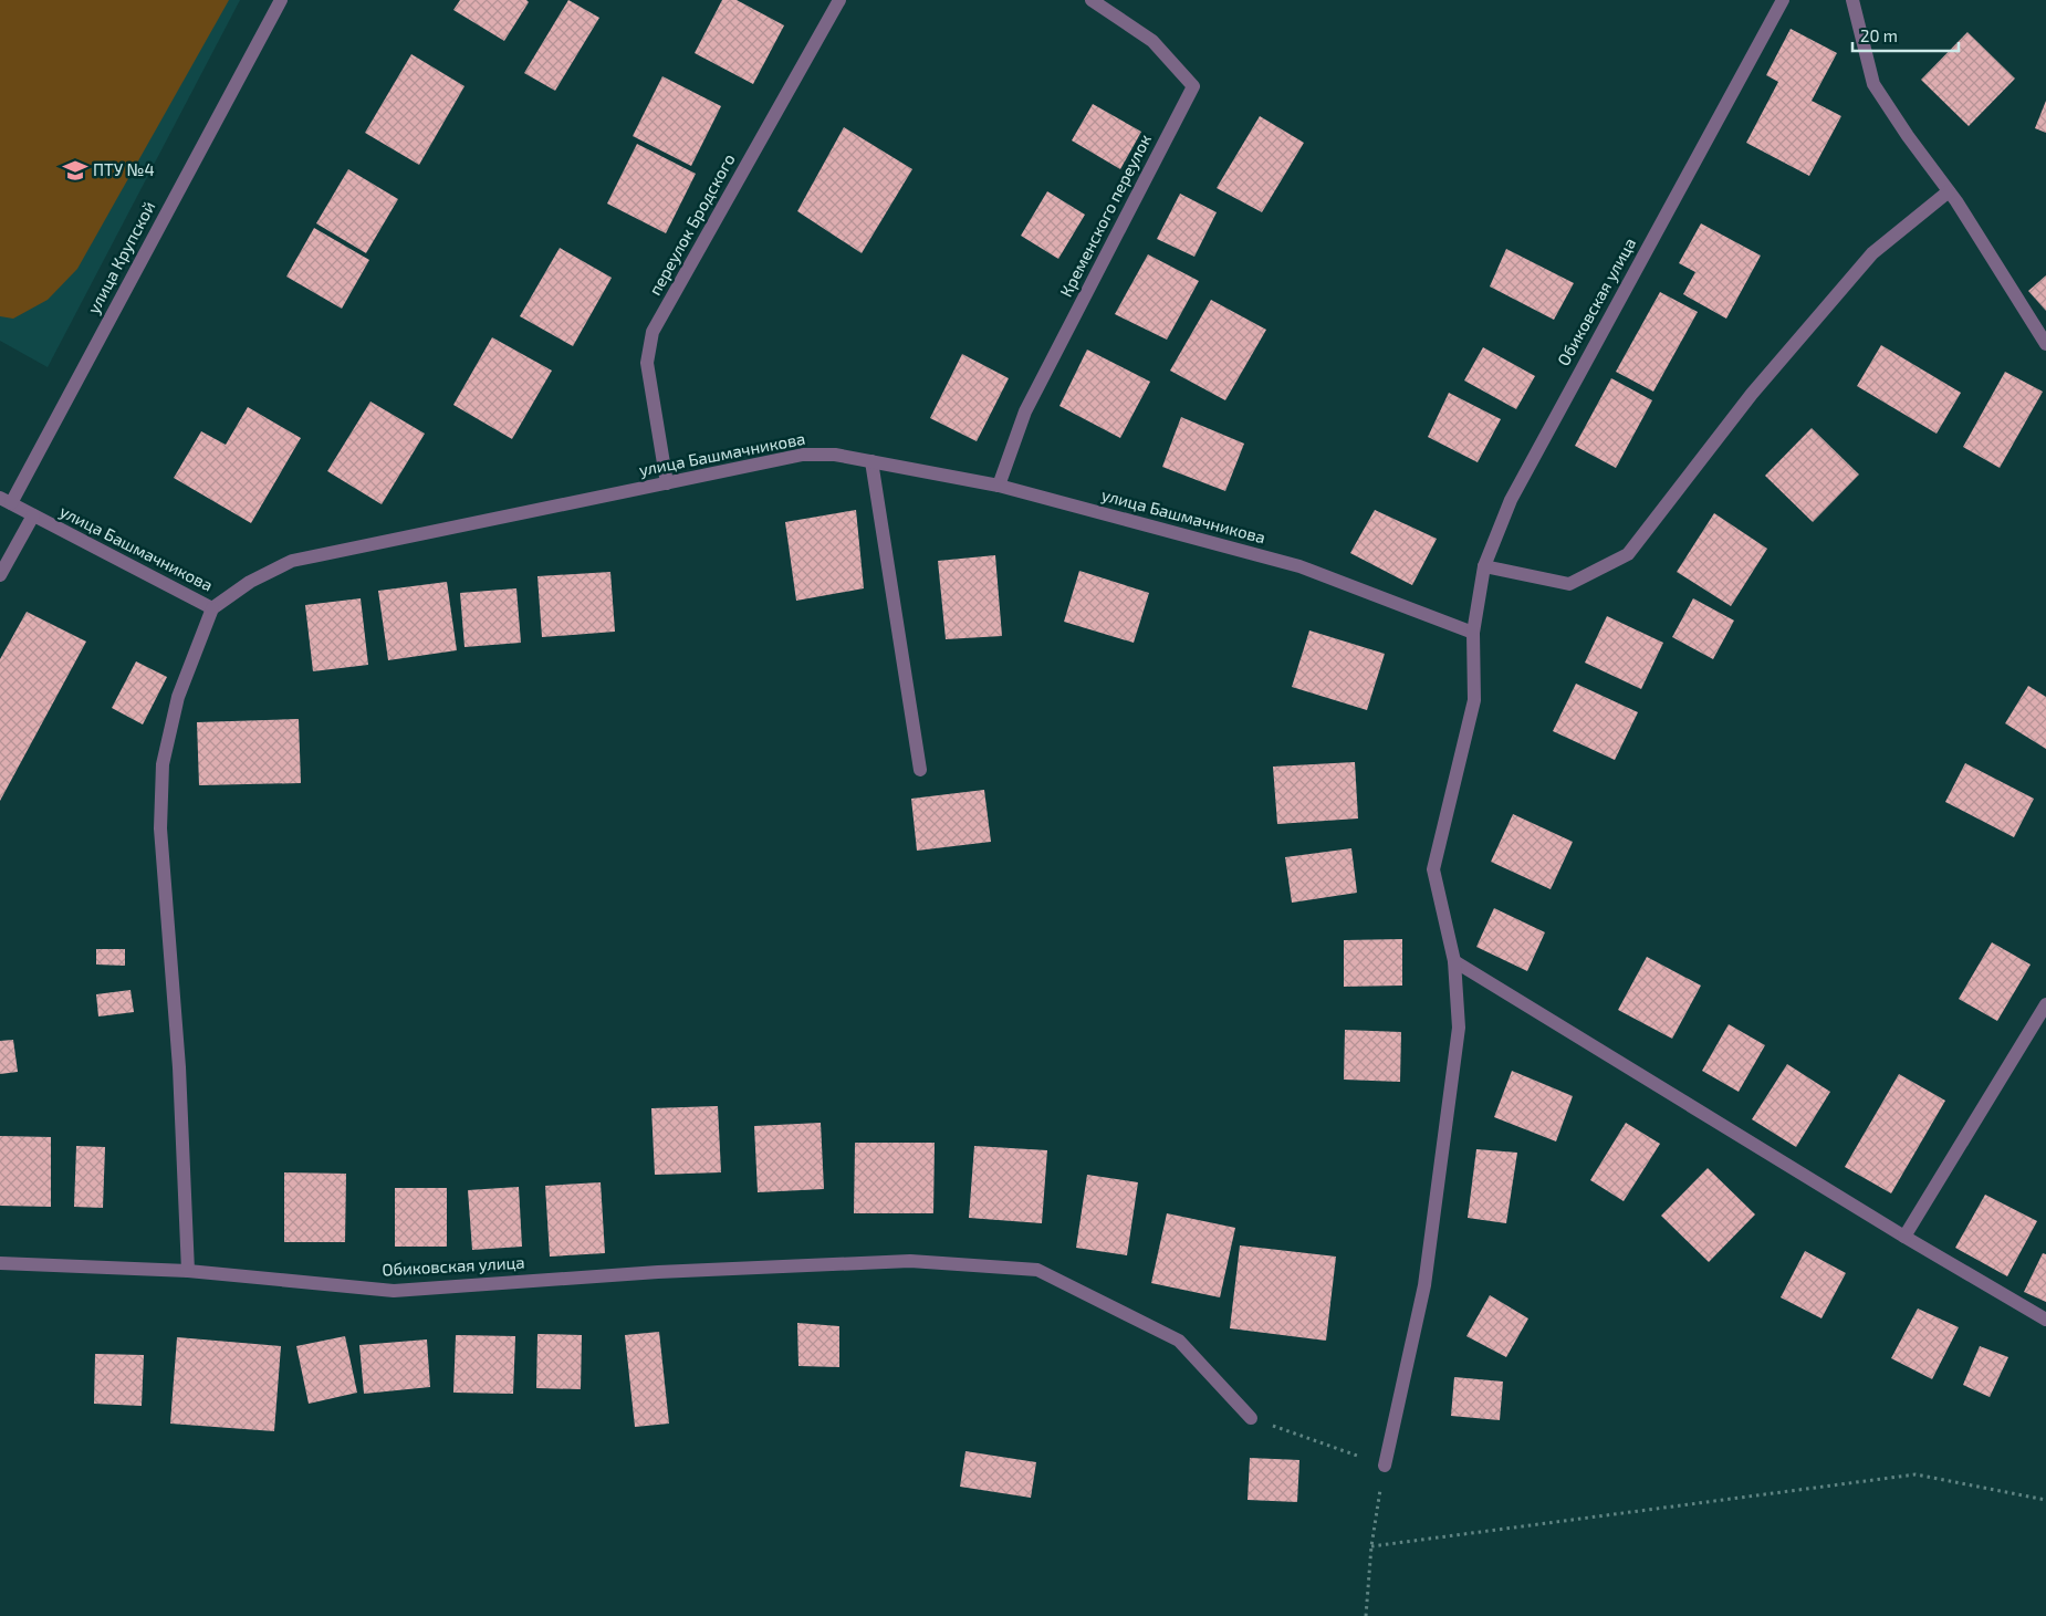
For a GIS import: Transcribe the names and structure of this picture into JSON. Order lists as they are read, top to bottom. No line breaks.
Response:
{"streets":{"street":["Кременского переулок","переулок Бродского","улица Крупской","Обиковская улица","улица Башмачникова"]},"crossings":[["Кременского переулок","улица Башмачникова"],["переулок Бродского","улица Башмачникова"],["улица Крупской","улица Башмачникова"],["Обиковская улица","улица Башмачникова"]],"places":{"school or university":["ПТУ №4"]},"scale_bar":"20 m"}
